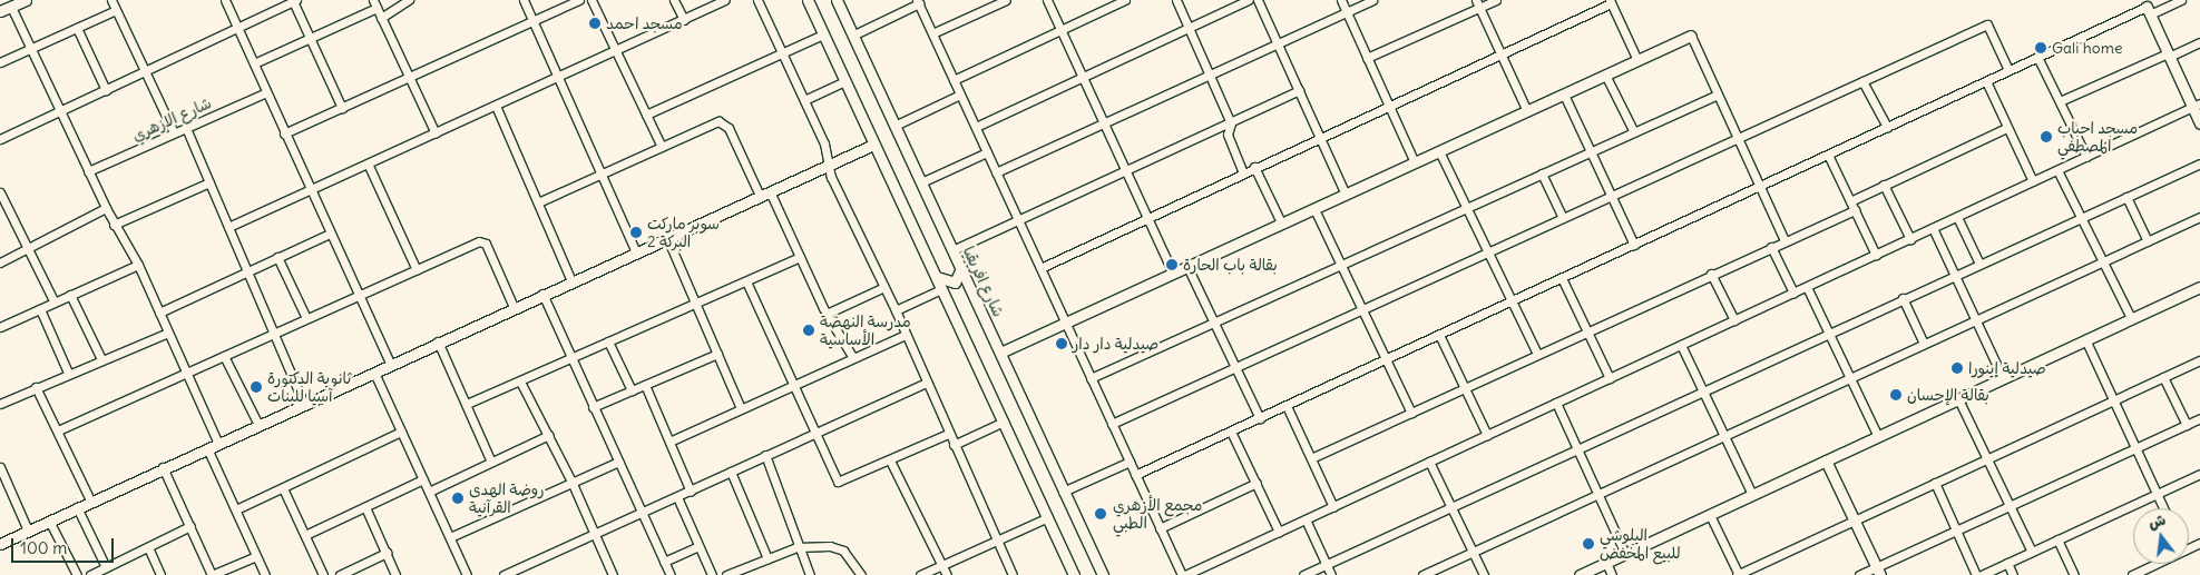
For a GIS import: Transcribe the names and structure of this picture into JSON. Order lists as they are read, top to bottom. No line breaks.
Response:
{"streets":{"street":["شارع الازهري","شارع افريقيا"]},"places":["مسجد احمد","Gali home","مسجد احباب المصطفي","سوبر ماركت البركة 2","بقالة باب الحارة","مدرسة النهضة الأساسية","صيدلية دار دار","صيدلية إينورا","ثانوية الدكتورة آسيا للبنات","بقالة الإحسان","روضة الهدى القرآنية","مجمع الأزهري الطبي","البلوشي للبيع المخفض"],"scale_bar":"100 m","north":"top"}
